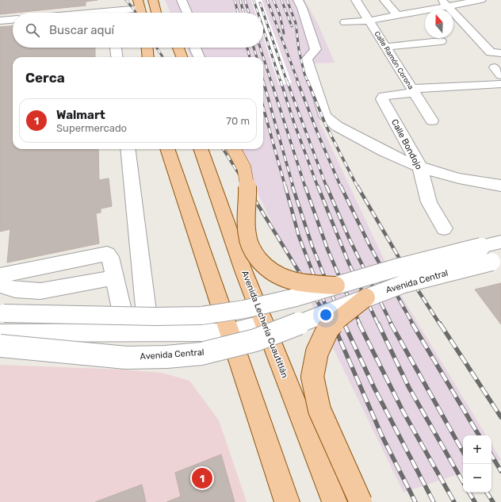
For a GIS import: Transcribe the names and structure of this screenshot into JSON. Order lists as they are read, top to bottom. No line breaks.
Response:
{"streets":{"main road":["Avenida Lecheria Cuautitlán"],"street":["Calle Ramón Corona","Calle Bondojo","Avenida Central"]},"crossings":[["Calle Ramón Corona","Calle Bondojo"]],"north":"top","page":{"search":"Buscar aquí","heading":"Cerca","list":[{"mark":"1","name":"Walmart","note":"Supermercado","value":"70 m"}],"map_buttons":["+","−"],"pins":"1"}}
